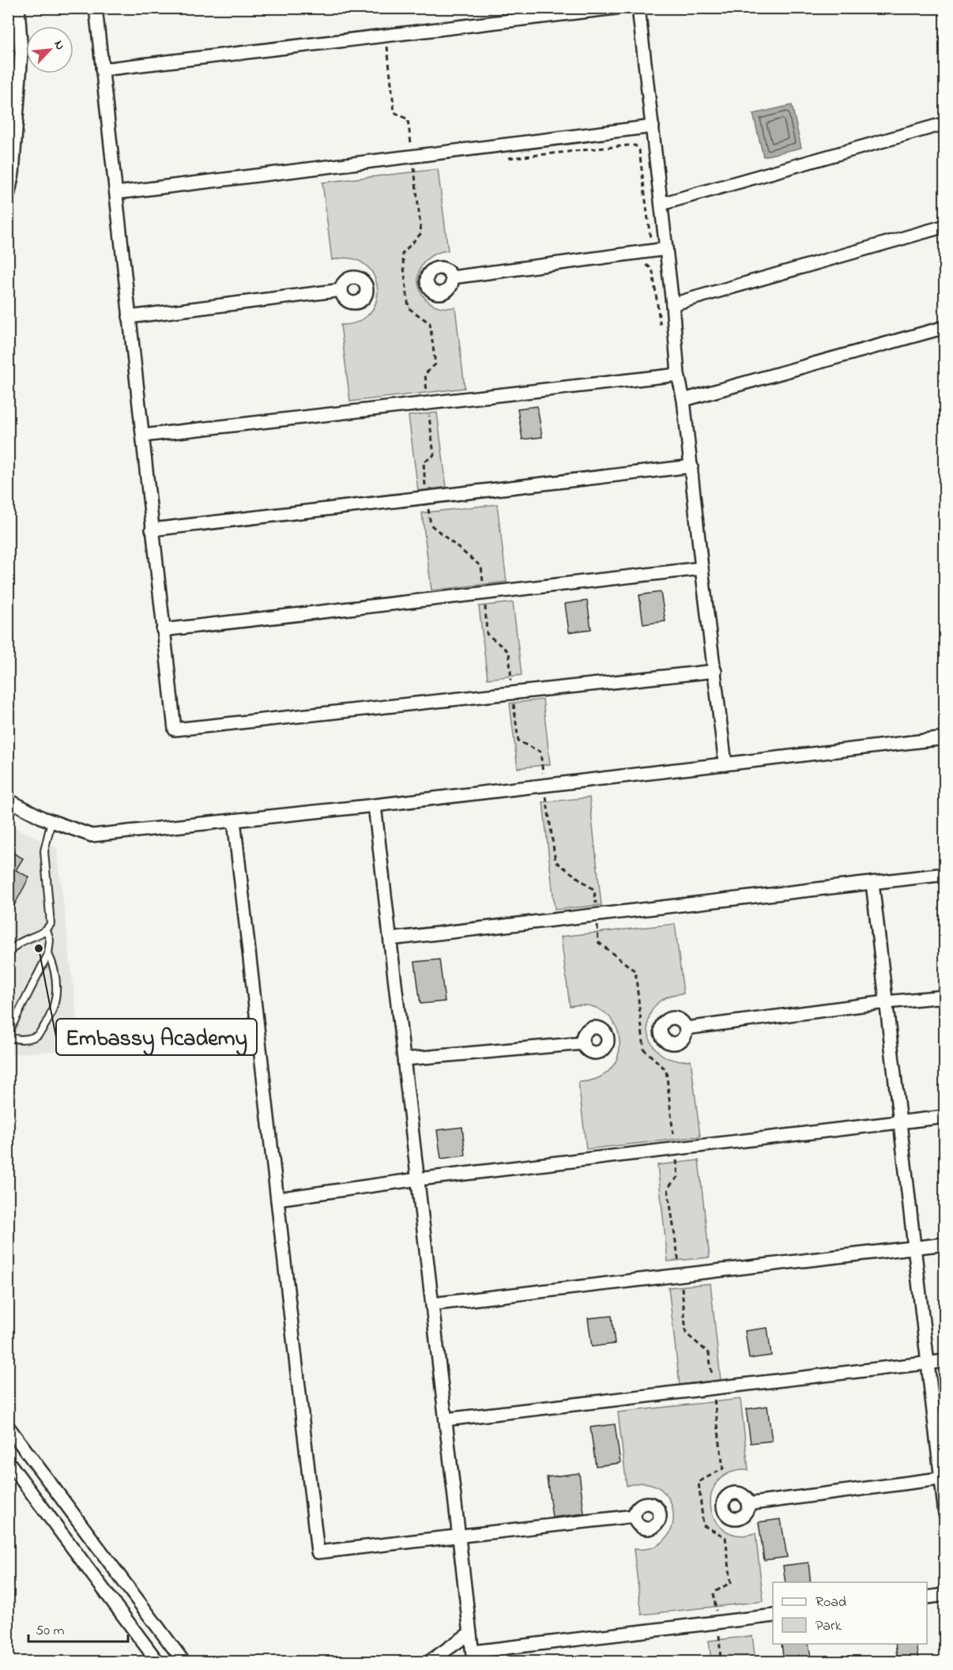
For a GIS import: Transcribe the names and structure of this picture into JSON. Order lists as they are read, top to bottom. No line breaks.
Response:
{"places":["Embassy Academy"],"legend":["Road","Park"],"scale_bar":"50 m","north":"top right"}
